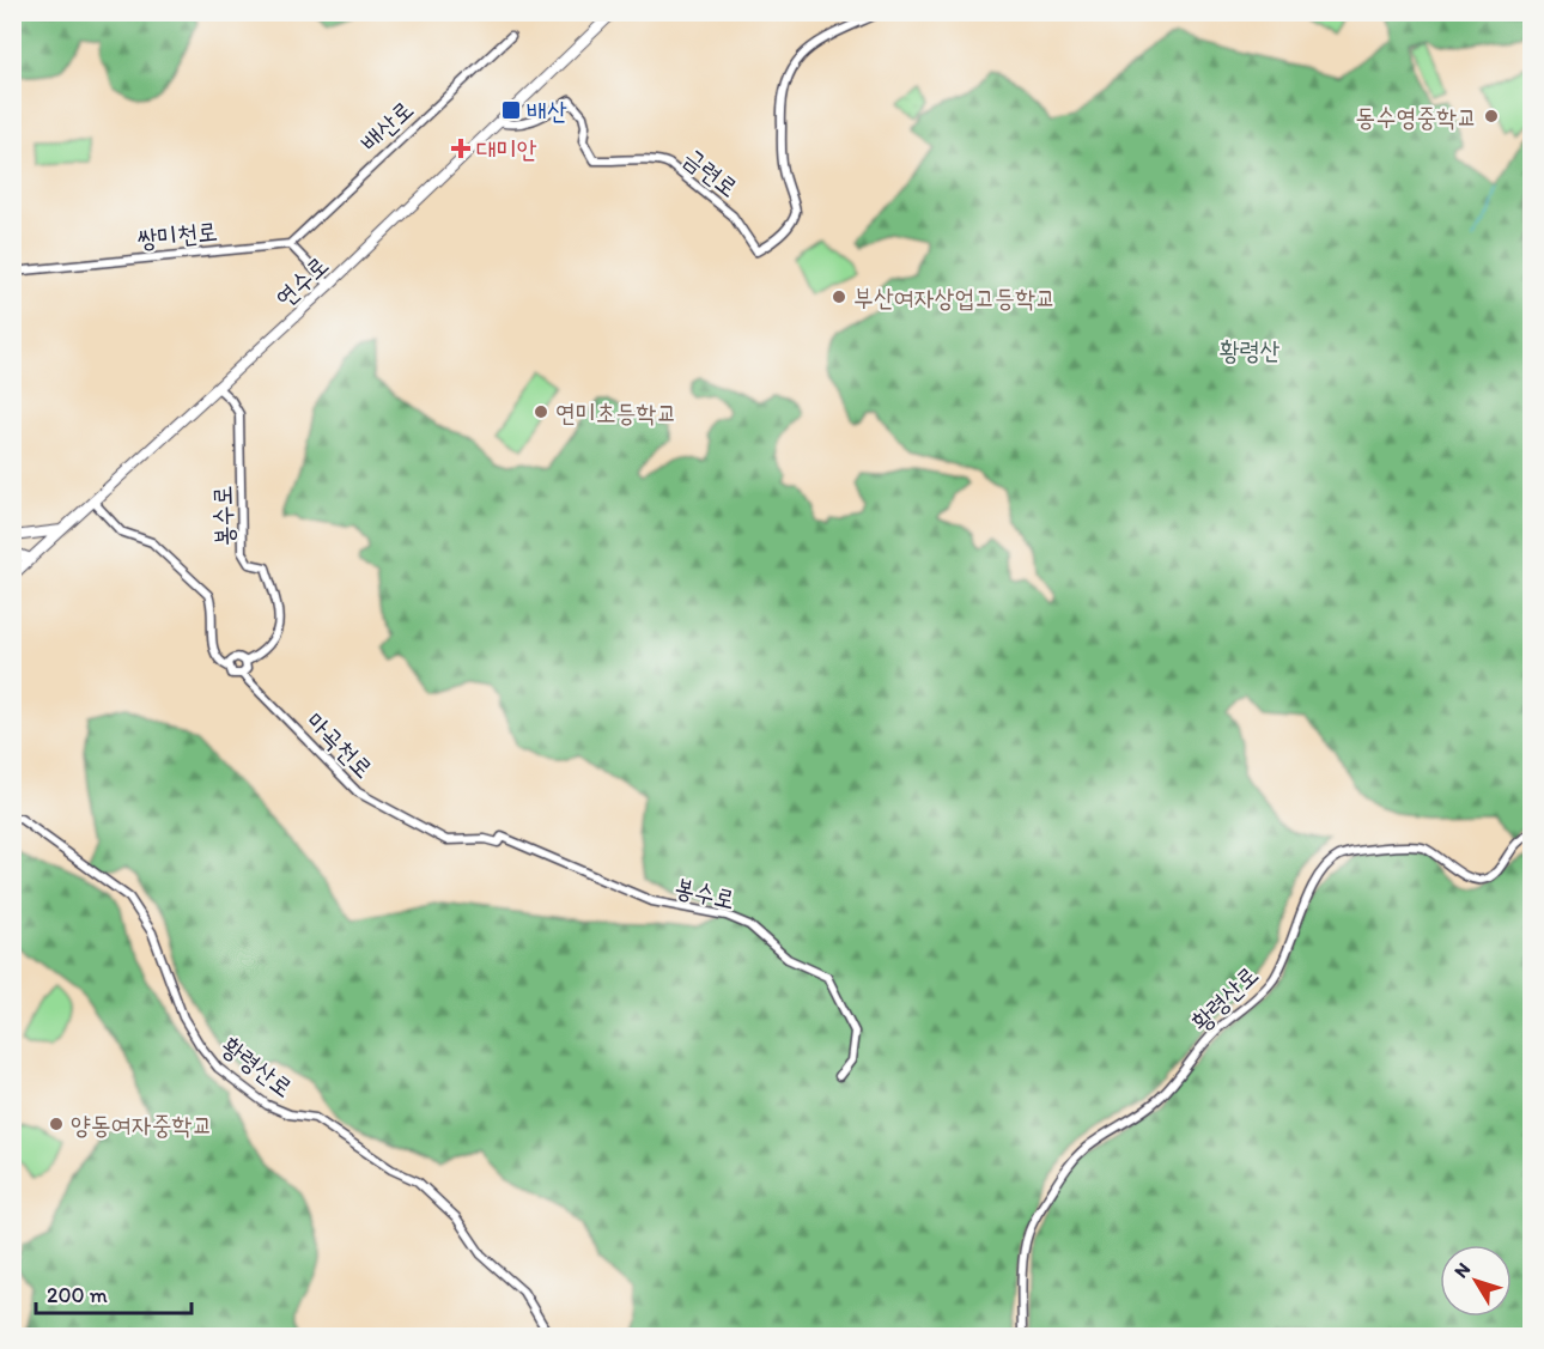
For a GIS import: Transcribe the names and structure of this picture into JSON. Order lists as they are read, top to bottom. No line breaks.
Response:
{"streets":{"main road":["연수로"],"street":["배산로","금련로","쌍미천로","봉수로","마곡천로","황령산로"]},"crossings":[["배산로","쌍미천로"],["금련로","연수로"],["연수로","봉수로"],["연수로","마곡천로"],["봉수로","마곡천로"]],"parks":["황령산"],"places":{"transit":["배산"],"other":["동수영중학교","부산여자상업고등학교","연미초등학교","양동여자중학교"],"health":["대미안"]},"scale_bar":"200 m","north":"top left"}
